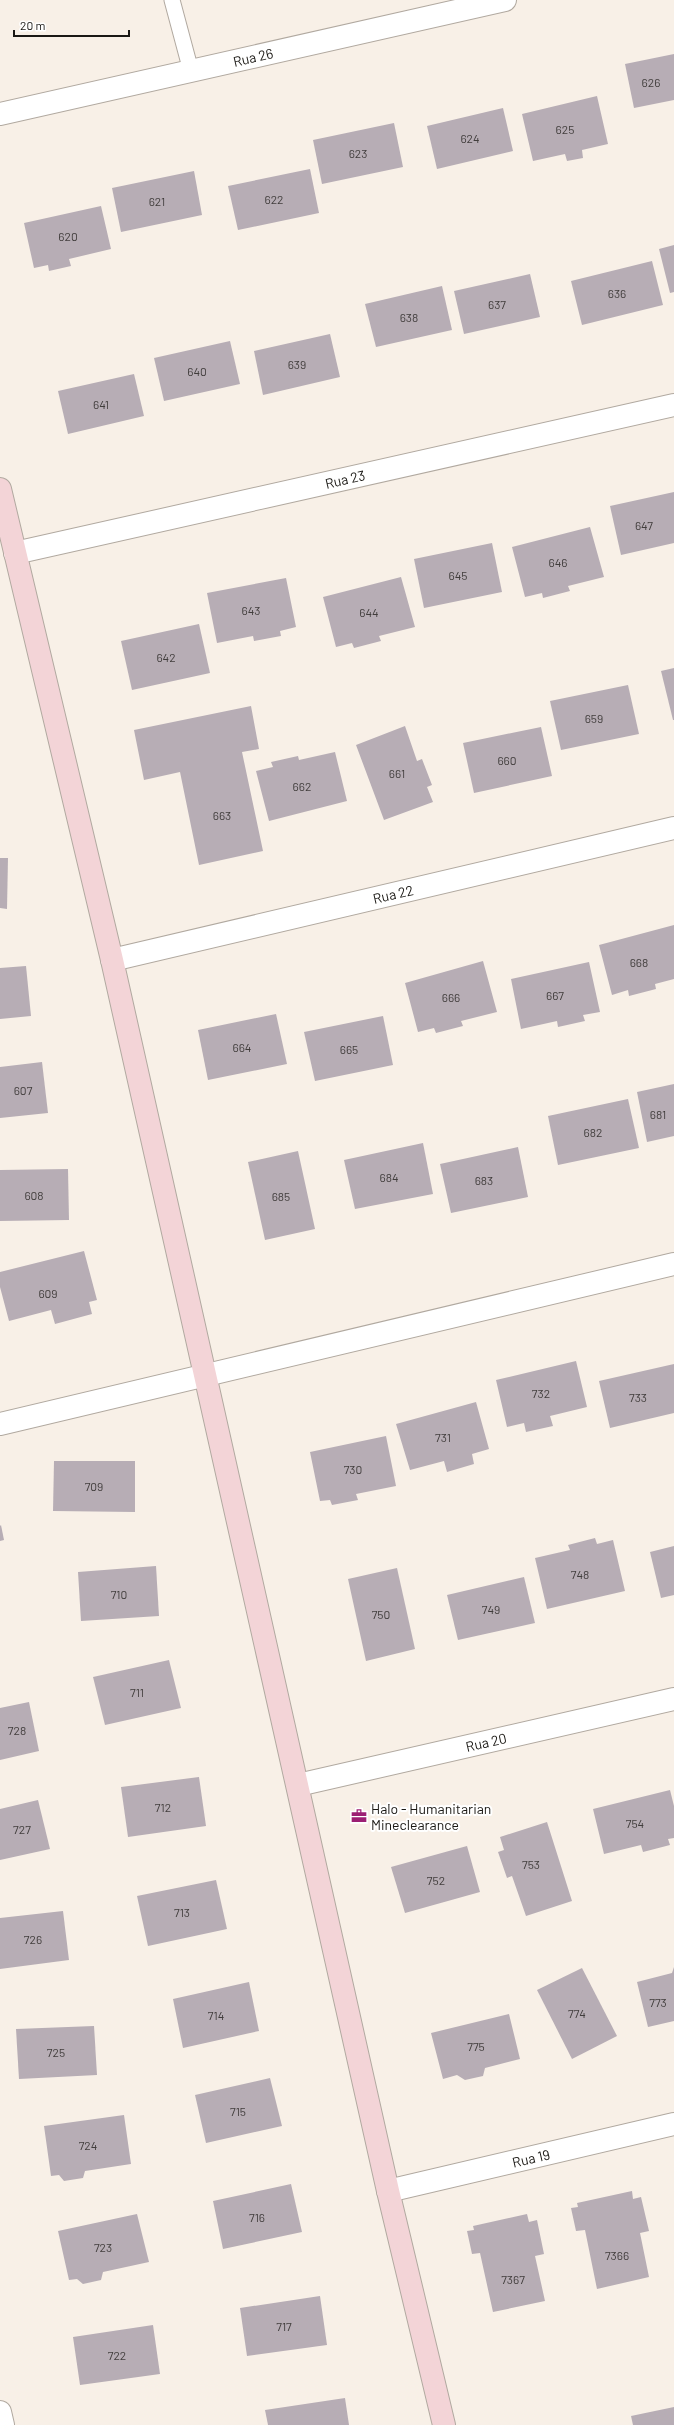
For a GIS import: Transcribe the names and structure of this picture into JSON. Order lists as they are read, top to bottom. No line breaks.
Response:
{"streets":{"street":["Rua 26","Rua 23","Rua 22","Rua 20","Rua 19"]},"places":{"office":["Halo - Humanitarian Mineclearance"]},"house_numbers":["626","625","624","623","622","621","620","636","637","638","639","640","641","647","646","645","643","644","642","659","660","661","662","663","668","667","666","664","665","607","681","682","684","683","608","685","609","732","733","731","730","709","748","710","749","750","711","728","712","754","727","753","752","713","726","773","774","714","775","725","715","724","716","723","7366","7367","717","722"],"scale_bar":"20 m"}
